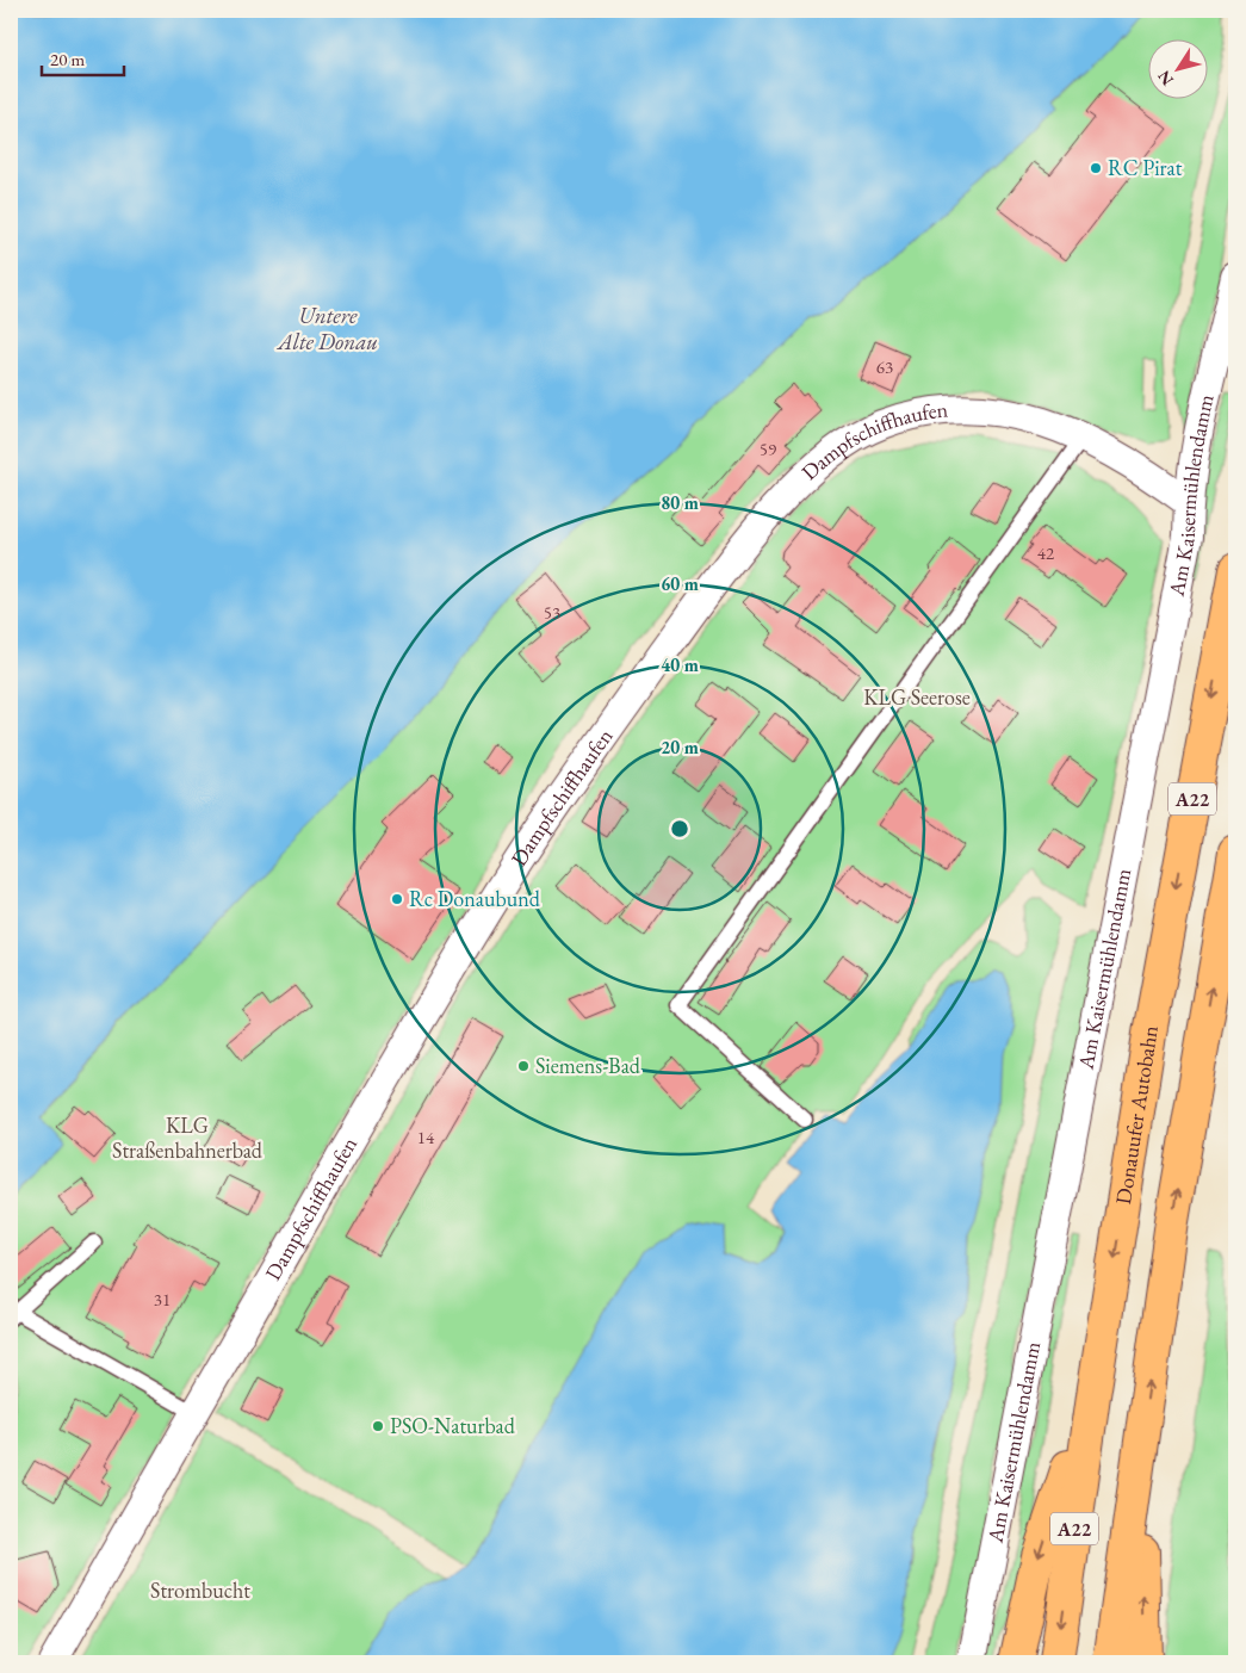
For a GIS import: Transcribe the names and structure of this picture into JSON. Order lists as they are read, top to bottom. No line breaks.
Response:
{"streets":{"highway":["A22","Donauufer Autobahn"],"street":["Dampfschiffhaufen","Am Kaisermühlendamm"]},"crossings":[["Dampfschiffhaufen","Am Kaisermühlendamm"]],"water":["Untere Alte Donau"],"parks":["KLG Seerose","KLG Straßenbahnerbad","Strombucht"],"places":["RC Pirat","Rc Donaubund","Siemens-Bad","PSO-Naturbad"],"house_numbers":["63","59","42","53","14","31"],"scale_bar":"20 m","north":"bottom left","rings":["80 m","60 m","40 m","20 m"]}
